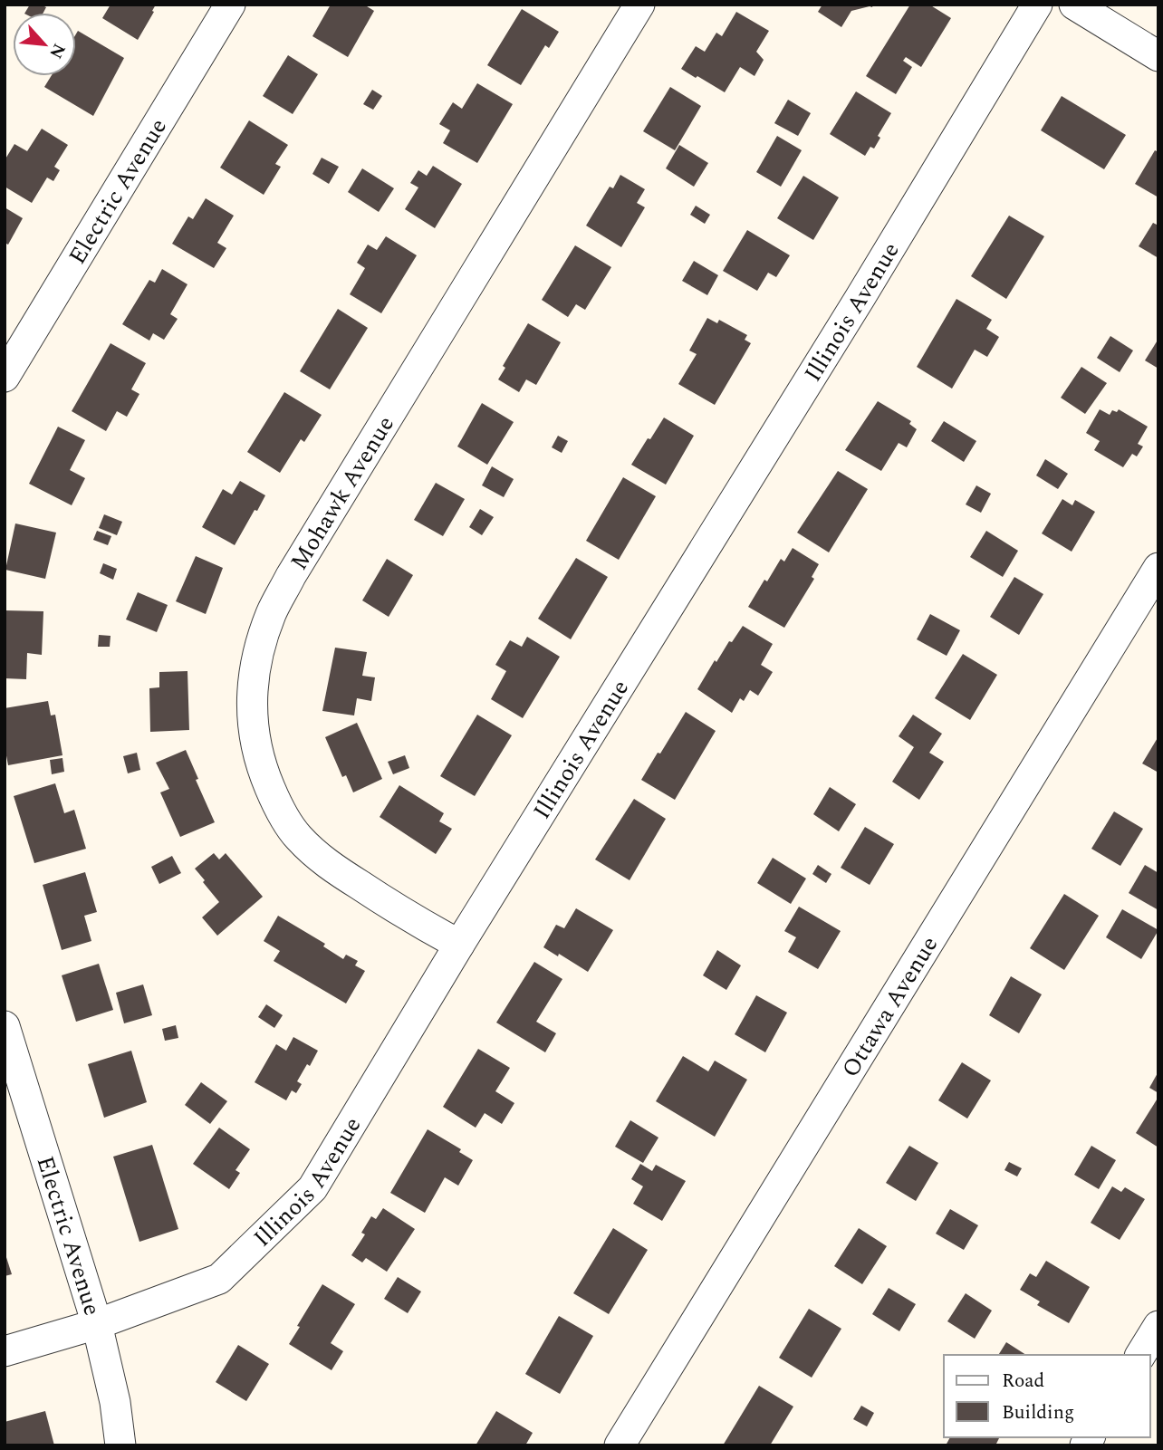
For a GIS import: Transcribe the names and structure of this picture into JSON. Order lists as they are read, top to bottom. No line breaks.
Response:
{"streets":{"street":["Electric Avenue","Illinois Avenue","Mohawk Avenue","Ottawa Avenue"]},"crossings":[["Electric Avenue","Illinois Avenue"],["Illinois Avenue","Mohawk Avenue"]],"legend":["Road","Building"],"north":"bottom right"}
